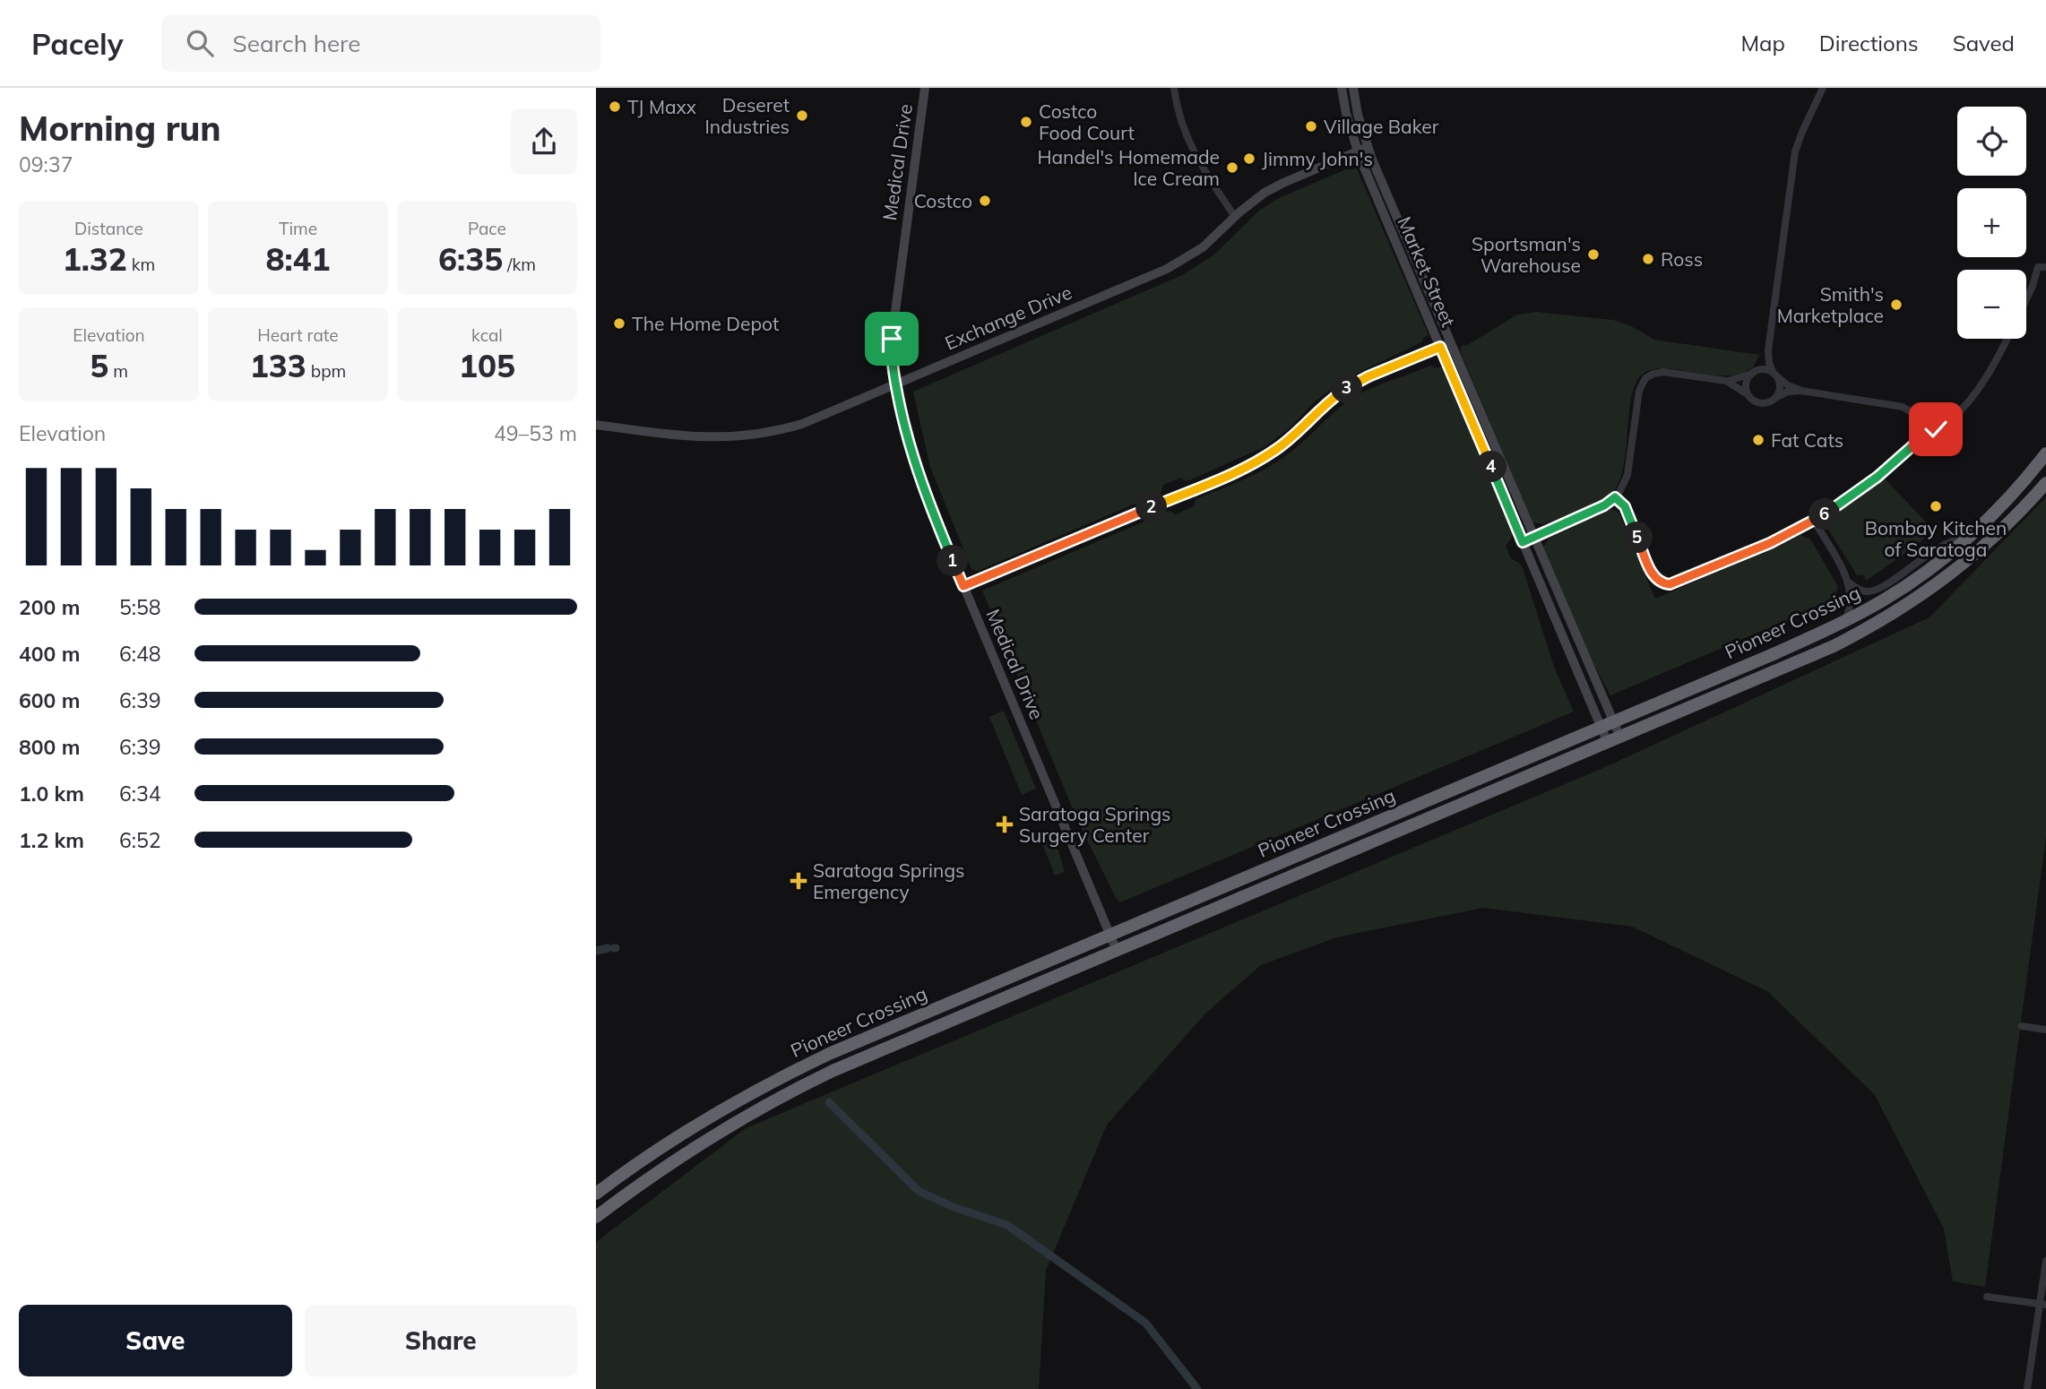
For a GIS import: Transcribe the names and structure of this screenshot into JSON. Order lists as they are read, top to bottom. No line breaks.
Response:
{"streets":{"highway":["Pioneer Crossing"],"street":["Medical Drive","Market Street","Exchange Drive"]},"crossings":[["Medical Drive","Exchange Drive"],["Medical Drive","Pioneer Crossing"],["Market Street","Exchange Drive"],["Market Street","Pioneer Crossing"]],"places":{"other":["TJ Maxx","Deseret Industries","Costco Food Court","Village Baker","Jimmy John's","Handel's Homemade Ice Cream","Costco","Sportsman's Warehouse","Ross","Smith's Marketplace","The Home Depot","Fat Cats","Bombay Kitchen of Saratoga"],"health":["Saratoga Springs Surgery Center","Saratoga Springs Emergency"]},"page":{"header":"Pacely","search":"Search here","nav":["Map","Directions","Saved"],"heading":["Morning run","09:37"],"map_buttons":["+","−"],"stats":[["Distance","1.32 km"],["Time","8:41"],["Pace","6:35 /km"],["Elevation","5 m"],["Heart rate","133 bpm"],["kcal","105"]],"pins":["3","4","2","6","5","1"],"chart":["Elevation","49–53 m"],"list":[{"name":"200 m","note":"5:58"},{"name":"400 m","note":"6:48"},{"name":"600 m","note":"6:39"},{"name":"800 m","note":"6:39"},{"name":"1.0 km","note":"6:34"},{"name":"1.2 km","note":"6:52"}],"buttons":["Save","Share"]}}
